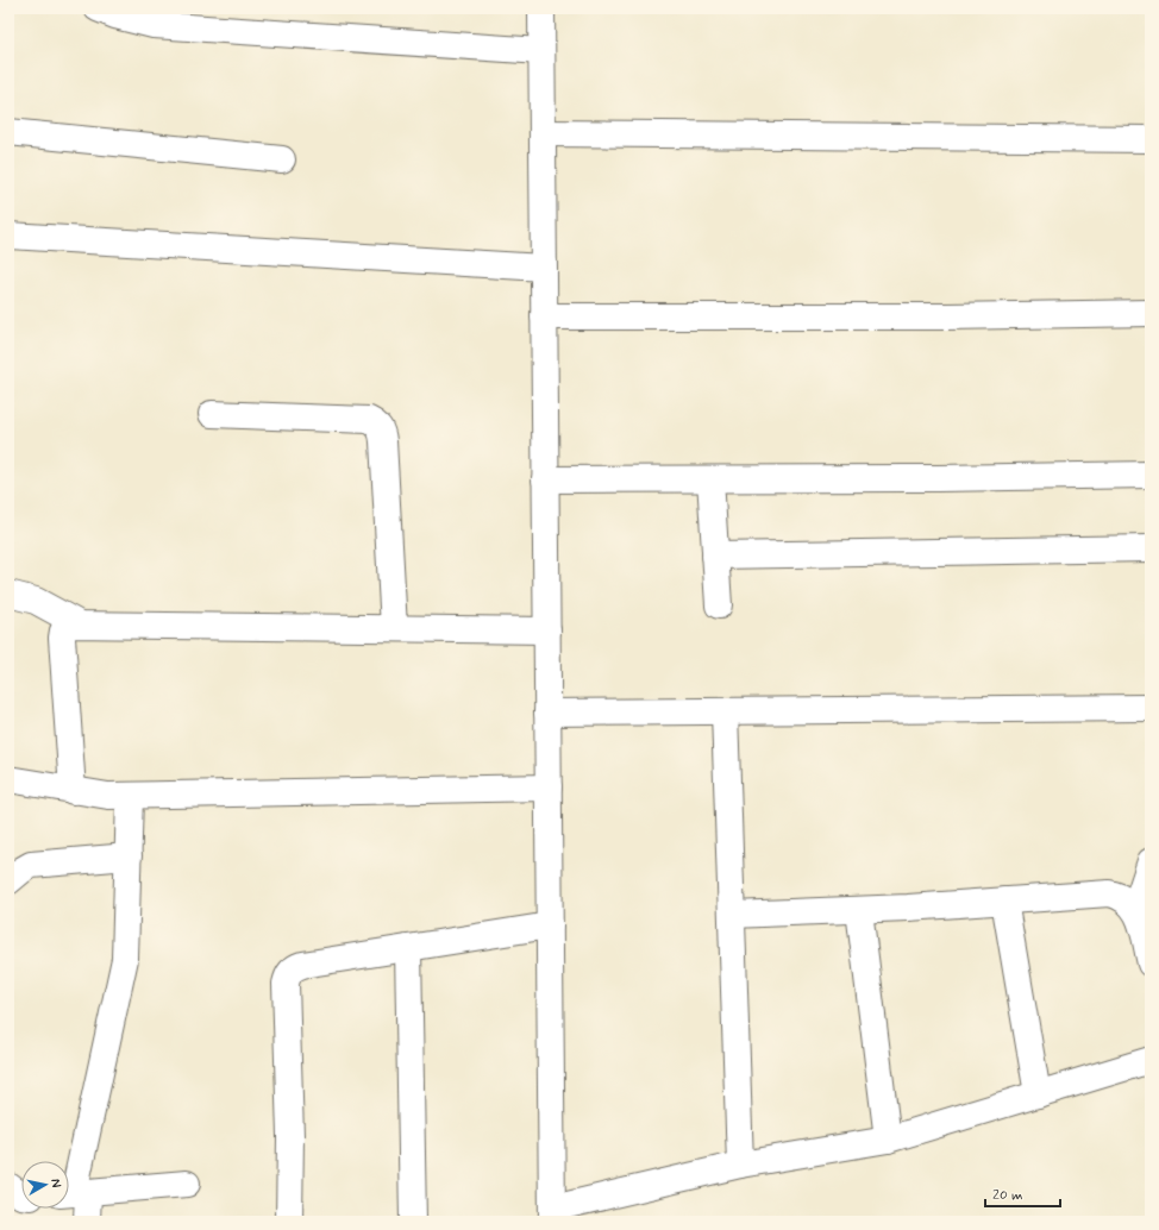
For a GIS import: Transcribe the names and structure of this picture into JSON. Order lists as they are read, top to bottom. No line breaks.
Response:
{"scale_bar":"20 m","north":"right"}
